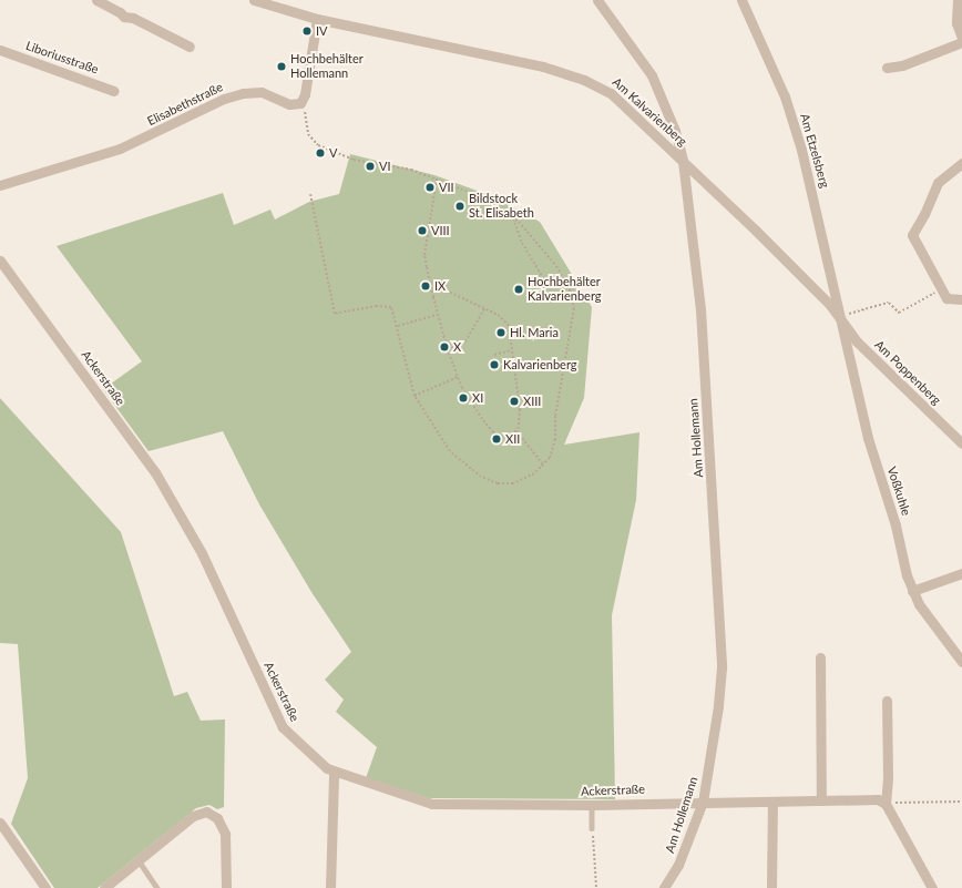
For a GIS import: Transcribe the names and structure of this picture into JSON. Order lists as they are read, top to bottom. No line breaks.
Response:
{"streets":{"street":["Liboriusstraße","Elisabethstraße","Am Kalvarienberg","Am Etzelsberg","Am Poppenberg","Ackerstraße","Am Hollemann","Voßkuhle"]},"crossings":[["Elisabethstraße","Am Kalvarienberg"],["Am Kalvarienberg","Am Etzelsberg"],["Am Kalvarienberg","Am Poppenberg"],["Am Kalvarienberg","Am Hollemann"],["Am Kalvarienberg","Voßkuhle"],["Am Etzelsberg","Am Poppenberg"],["Am Etzelsberg","Voßkuhle"],["Am Poppenberg","Voßkuhle"],["Ackerstraße","Am Hollemann"]],"places":["IV","Hochbehälter Hollemann","V","VI","VII","Bildstock St. Elisabeth","VIII","IX","Hochbehälter Kalvarienberg","Hl. Maria","X","Kalvarienberg","XI","XIII","XII"]}
